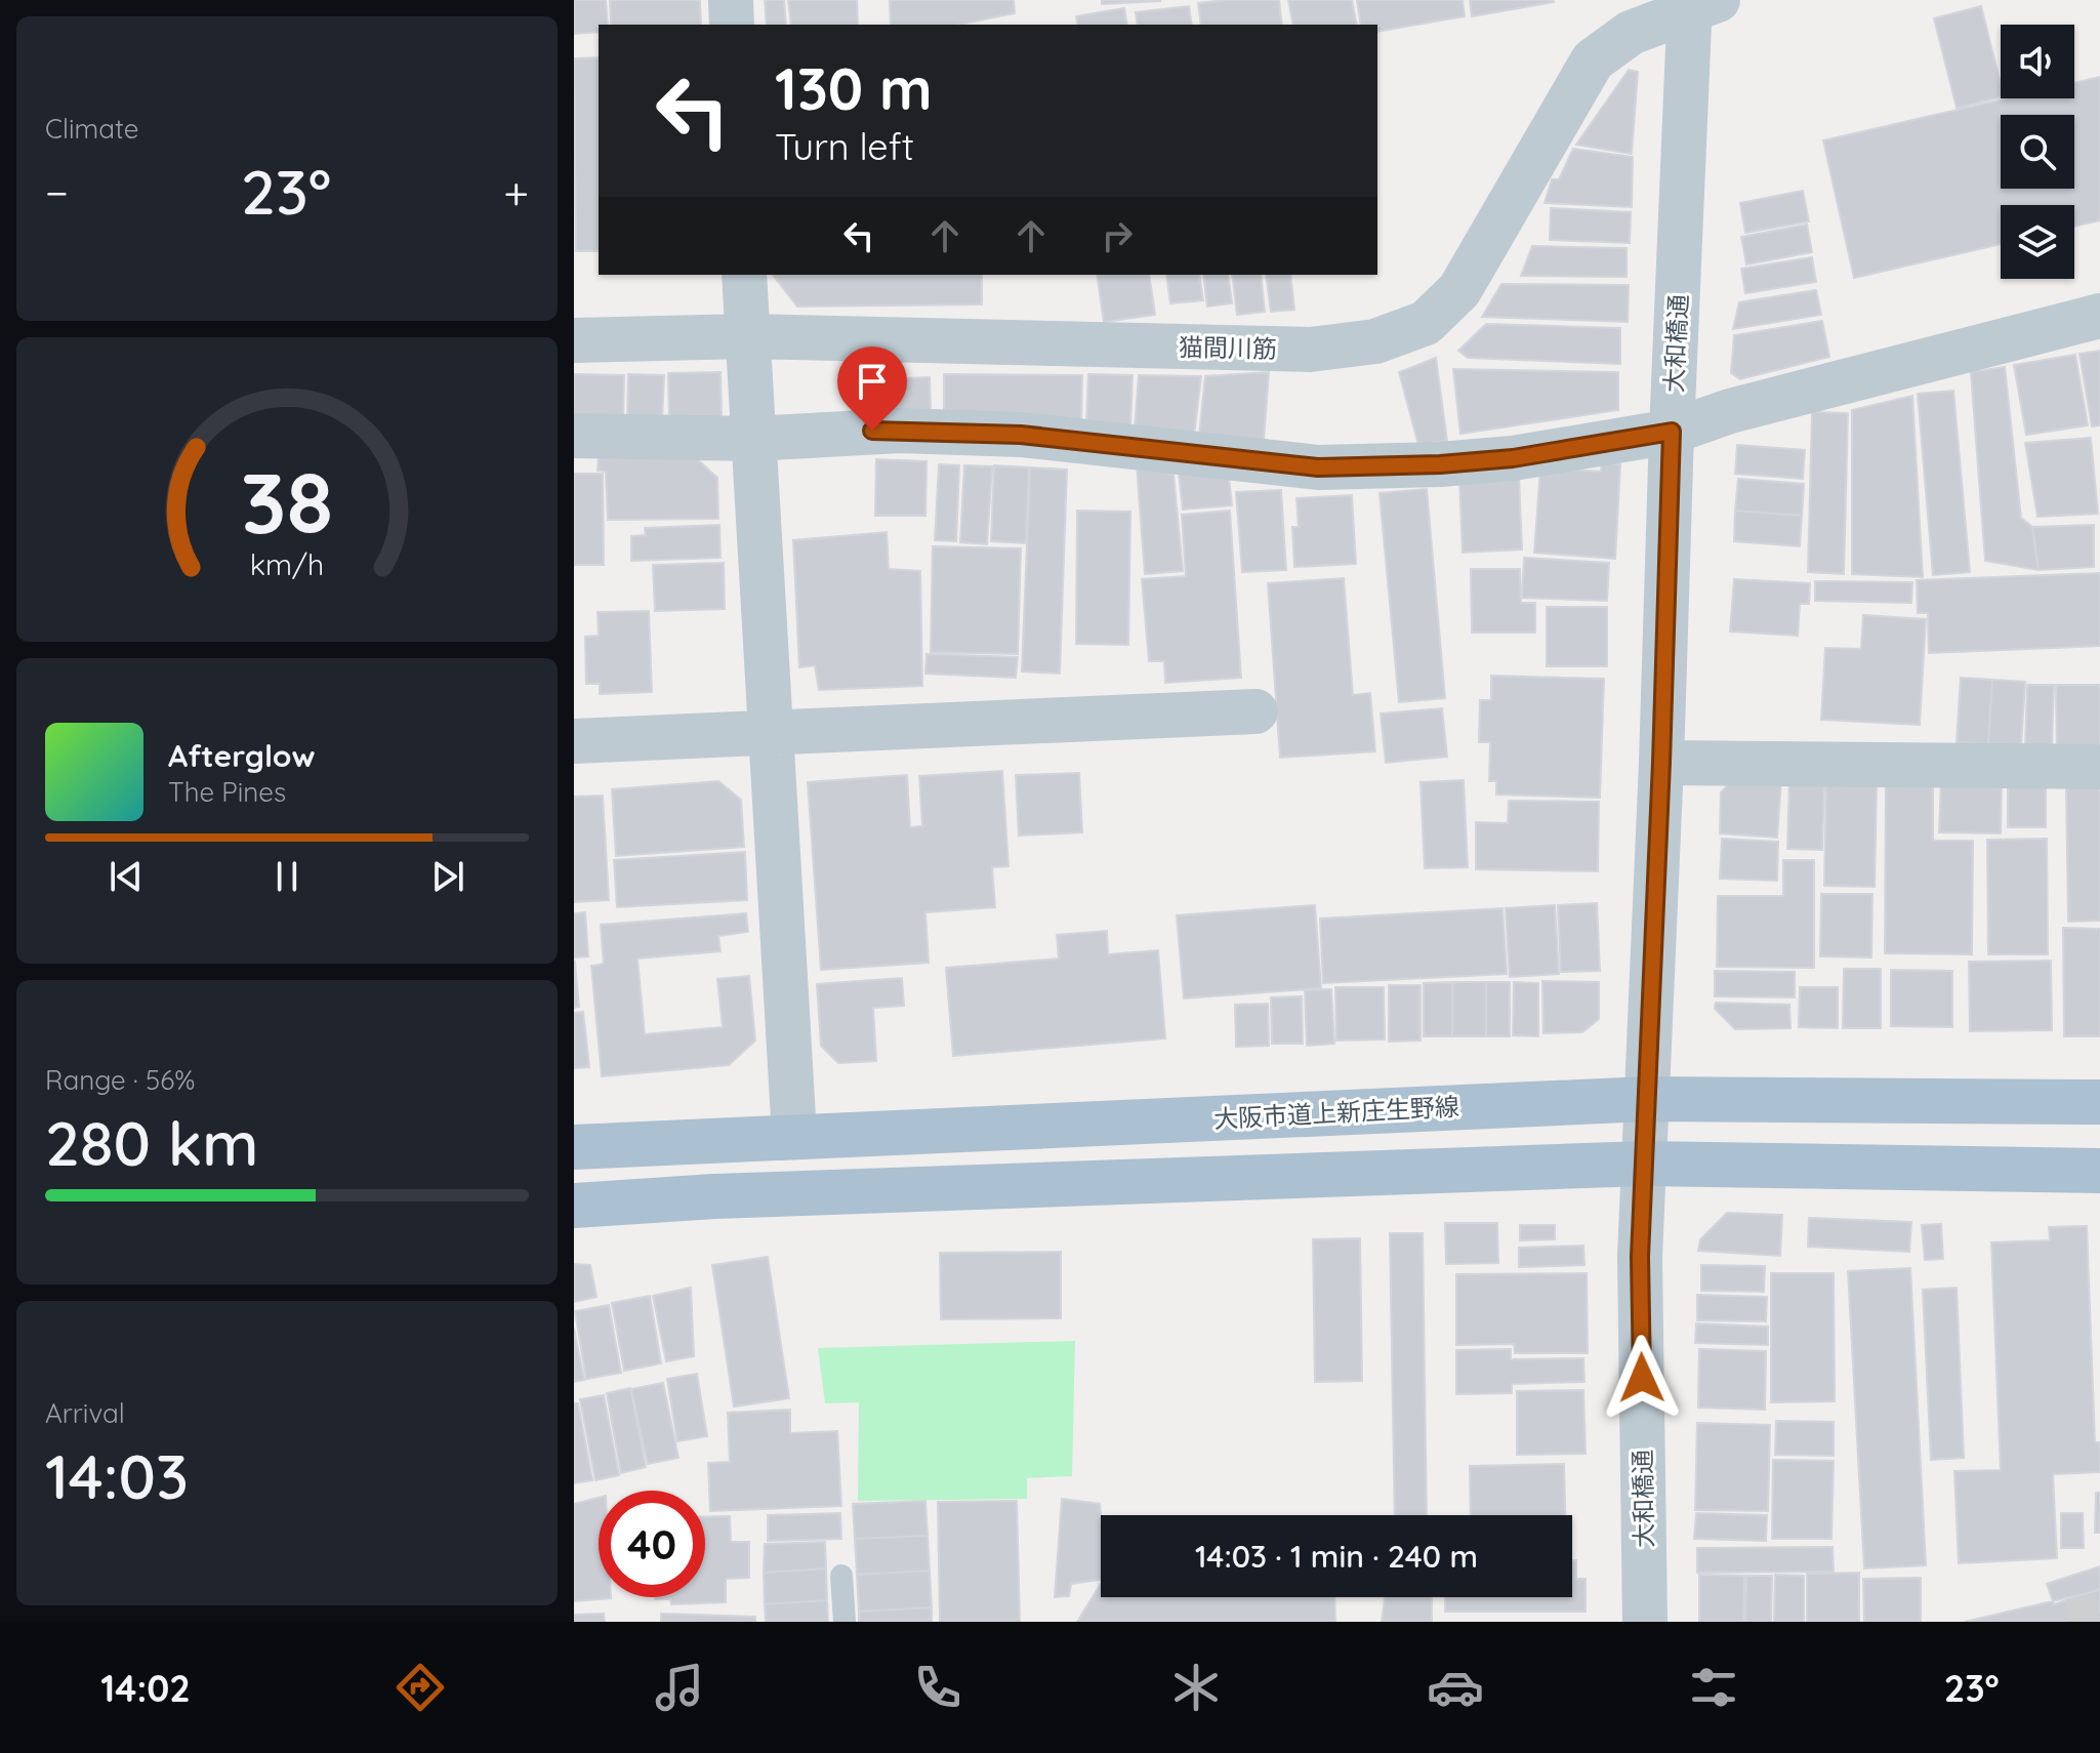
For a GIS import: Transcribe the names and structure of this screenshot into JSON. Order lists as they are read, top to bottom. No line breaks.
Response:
{"streets":{"main road":["大阪市道上新庄生野線"],"street":["大和橋通","猫間川筋"]},"crossings":[["大和橋通","猫間川筋"],["大和橋通","大阪市道上新庄生野線"]],"page":{"tile":["Climate",["Range · 56%","280 km"],["Arrival","14:03"]],"turn":["130 m","Turn left"],"heat":["−","23°","+"],"song":["Afterglow","The Pines"],"limit":"40","trip":"14:03 · 1 min · 240 m","tabs":["14:02","23°"],"gauge":["38","km/h"]}}
